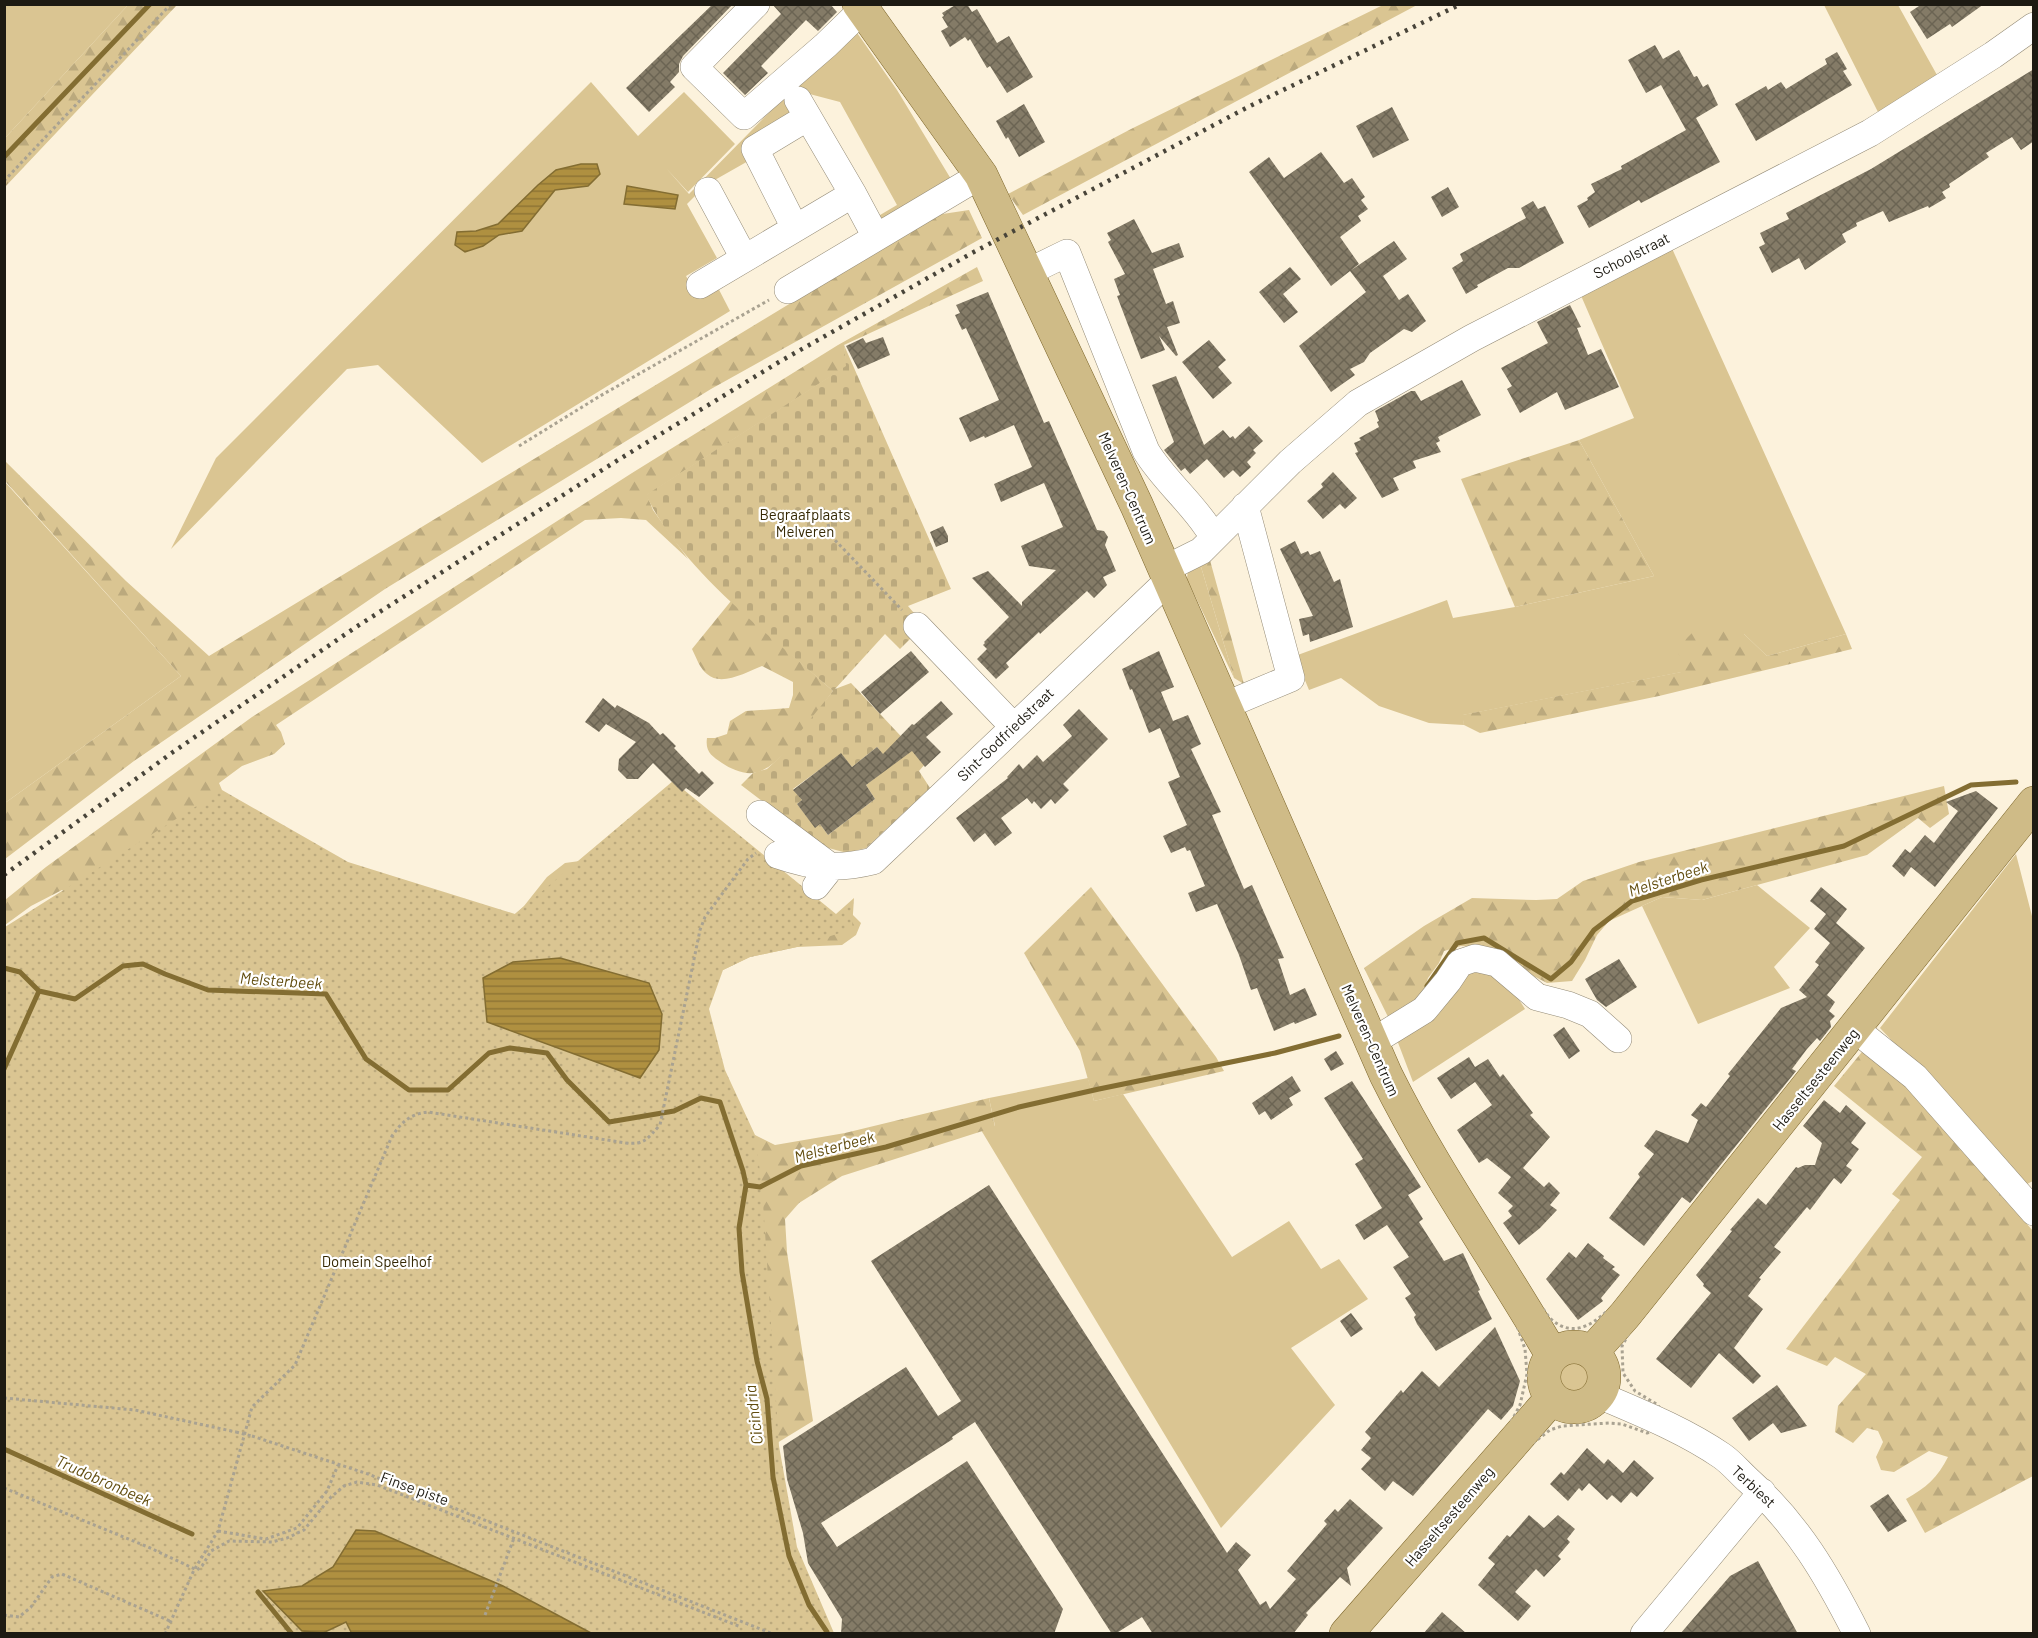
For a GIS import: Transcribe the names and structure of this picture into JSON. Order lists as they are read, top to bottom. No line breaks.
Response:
{"streets":{"main road":["Melveren-Centrum","Hasseltsesteenweg"],"street":["Schoolstraat","Sint-Godfriedstraat","Terbiest"],"path":["Finse piste"]},"crossings":[["Schoolstraat","Melveren-Centrum"],["Schoolstraat","Sint-Godfriedstraat"],["Melveren-Centrum","Sint-Godfriedstraat"],["Melveren-Centrum","Hasseltsesteenweg"],["Melveren-Centrum","Terbiest"],["Hasseltsesteenweg","Terbiest"]],"water":["Melsterbeek","Cicindria","Trudobronbeek"],"parks":["Begraafplaats Melveren","Domein Speelhof"]}
